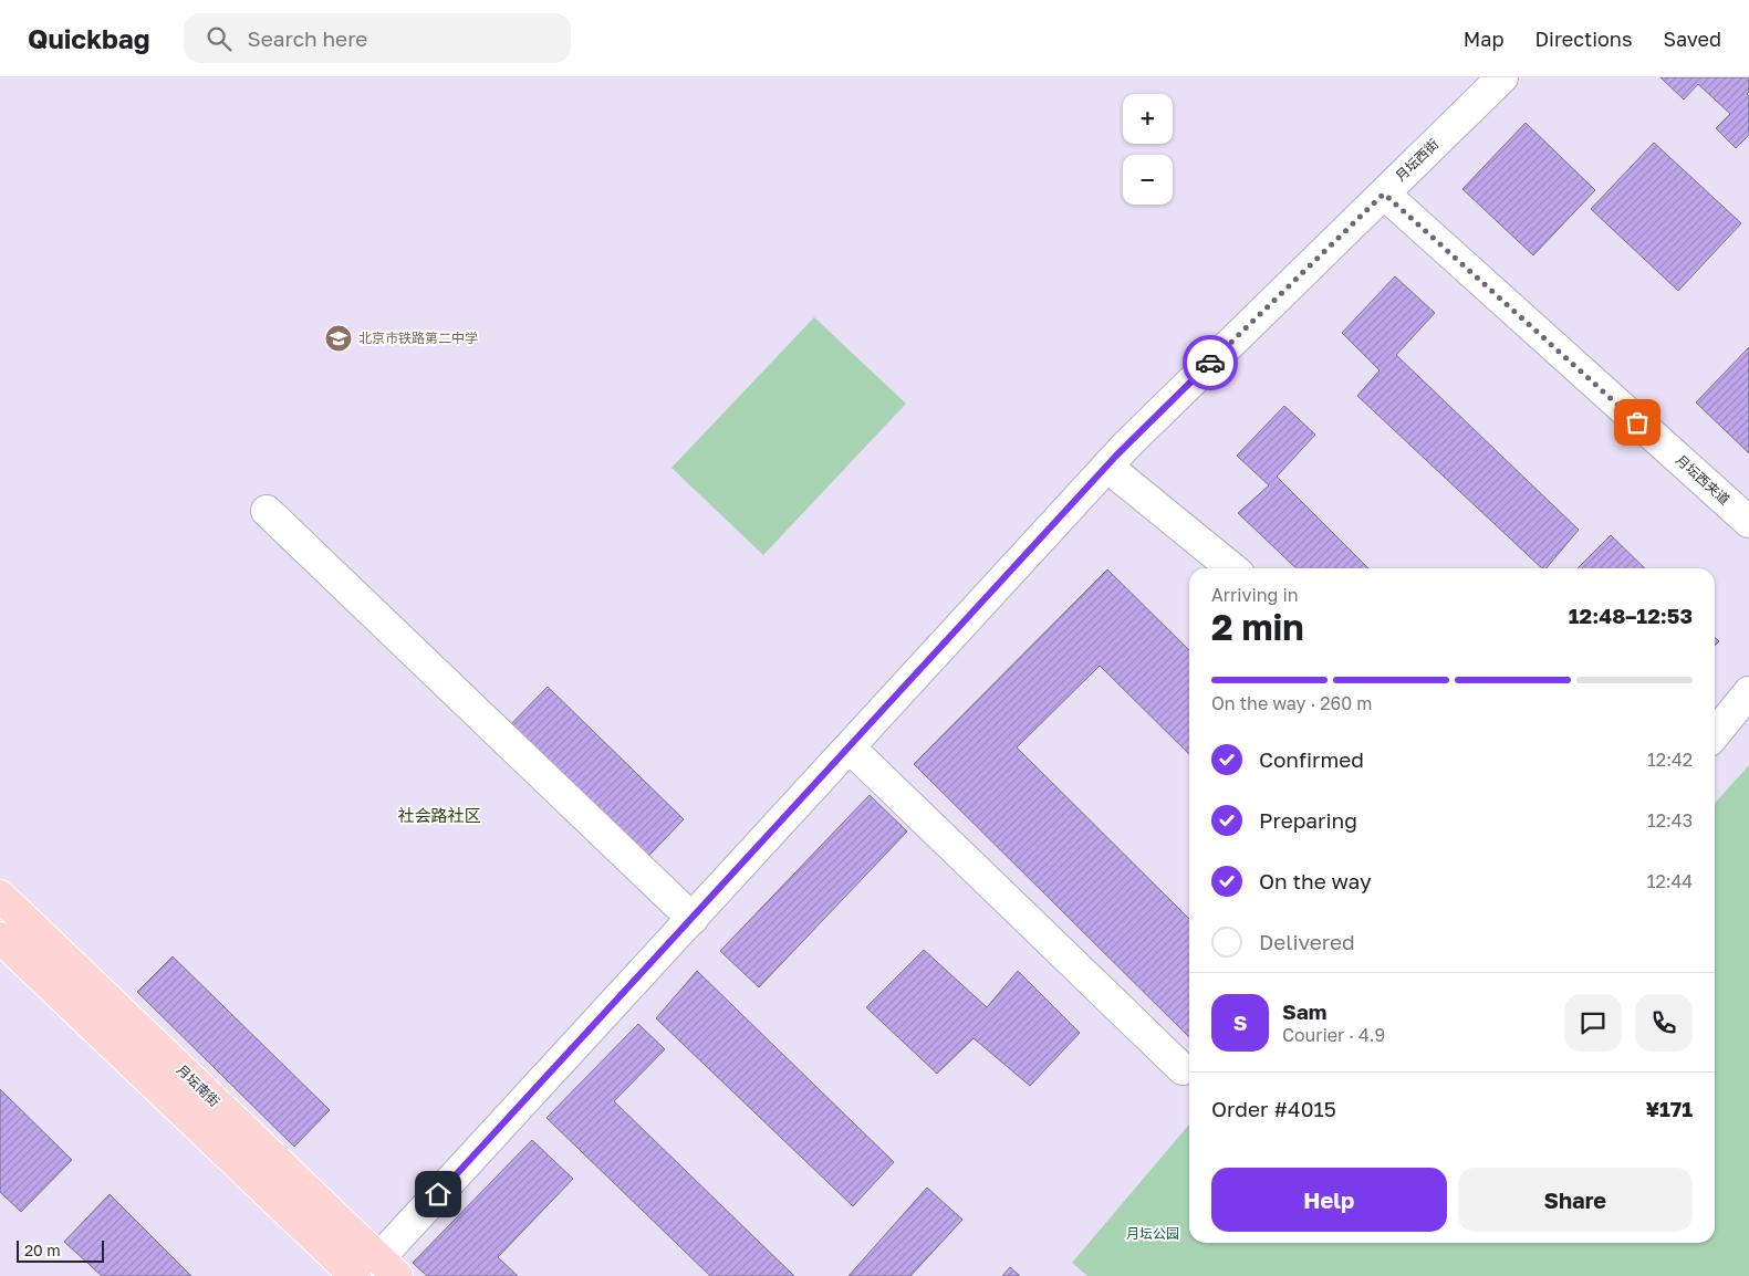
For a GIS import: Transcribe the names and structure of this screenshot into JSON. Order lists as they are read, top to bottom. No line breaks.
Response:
{"streets":{"main road":["月坛南街"],"street":["月坛西街","月坛西夹道"]},"crossings":[["月坛西街","月坛西夹道"],["月坛西街","月坛南街"]],"districts":["社会路社区"],"parks":["月坛公园"],"places":{"school or university":["北京市铁路第二中学"]},"scale_bar":"20 m","page":{"header":"Quickbag","search":"Search here","nav":["Map","Directions","Saved"],"map_buttons":["+","−"],"heading":["2 min","Arriving in","12:48–12:53"],"panel":["Sam","Courier · 4.9","Order #4015","¥171"],"bar":"On the way · 260 m","list":[["Confirmed","12:42"],["Preparing","12:43"],["On the way","12:44"],"Delivered"],"round":"S","buttons":["Help","Share"],"scale":"20 m"}}
